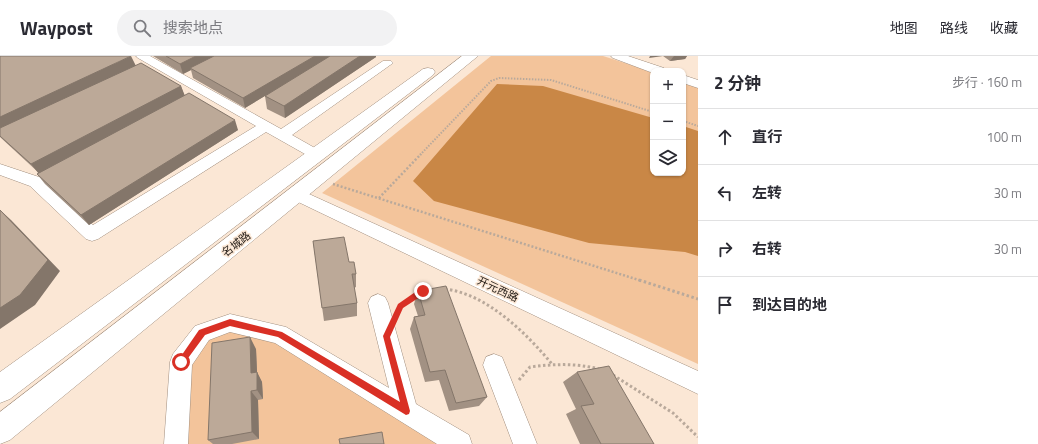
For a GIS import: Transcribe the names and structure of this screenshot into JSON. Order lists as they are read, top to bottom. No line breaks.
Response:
{"streets":{"main road":["名城路"],"street":["开元西路"]},"crossings":[["名城路","开元西路"]],"page":{"header":"Waypost","search":"搜索地点","nav":["地图","路线","收藏"],"heading":["2 分钟","步行 · 160 m"],"map_buttons":["+","−"],"list":[["直行","100 m"],["左转","30 m"],["右转","30 m"],"到达目的地"]}}
